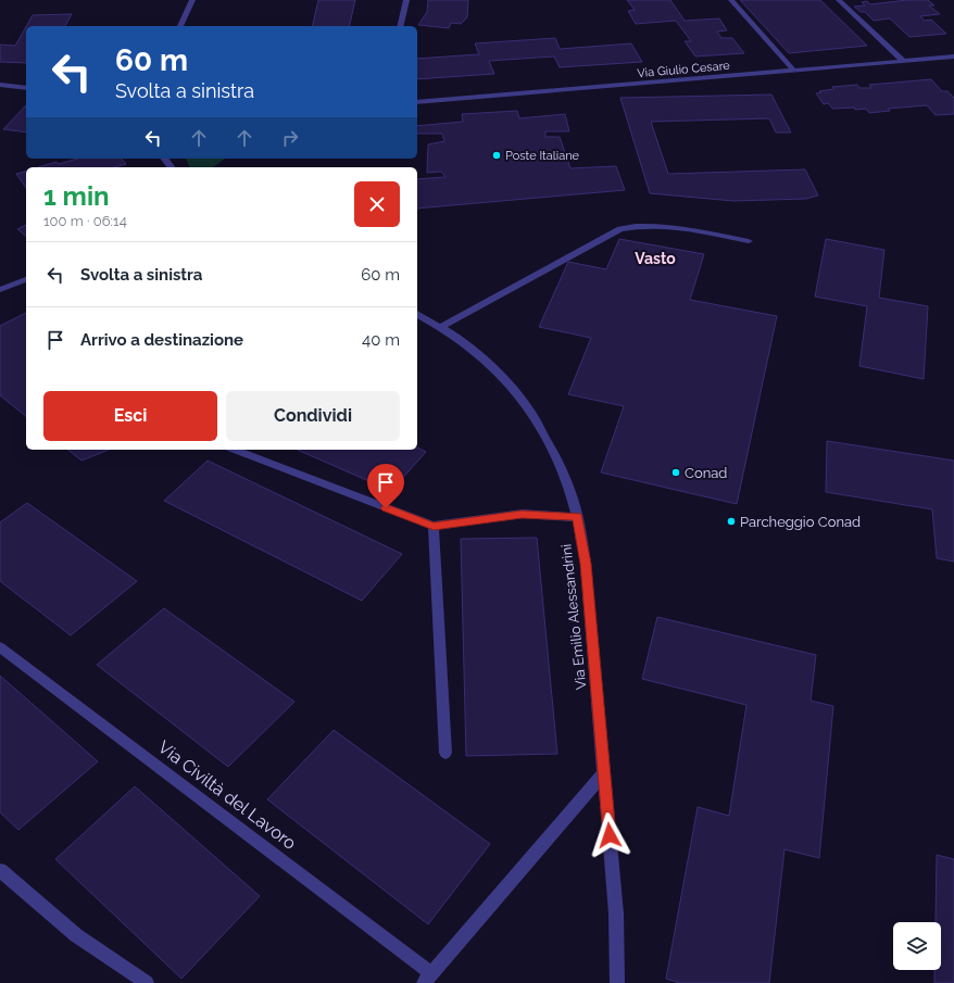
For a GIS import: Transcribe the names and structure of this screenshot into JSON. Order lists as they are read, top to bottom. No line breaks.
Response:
{"streets":{"street":["Via Giulio Cesare","Via Emilio Alessandrini","Via Civiltà del Lavoro"]},"districts":["Vasto"],"places":["Poste Italiane","Conad","Parcheggio Conad"],"page":{"turn":["60 m","Svolta a sinistra"],"heading":["1 min","100 m · 06:14"],"list":[{"name":"Svolta a sinistra","value":"60 m"},{"name":"Arrivo a destinazione","value":"40 m"}],"buttons":["Esci","Condividi"]}}
